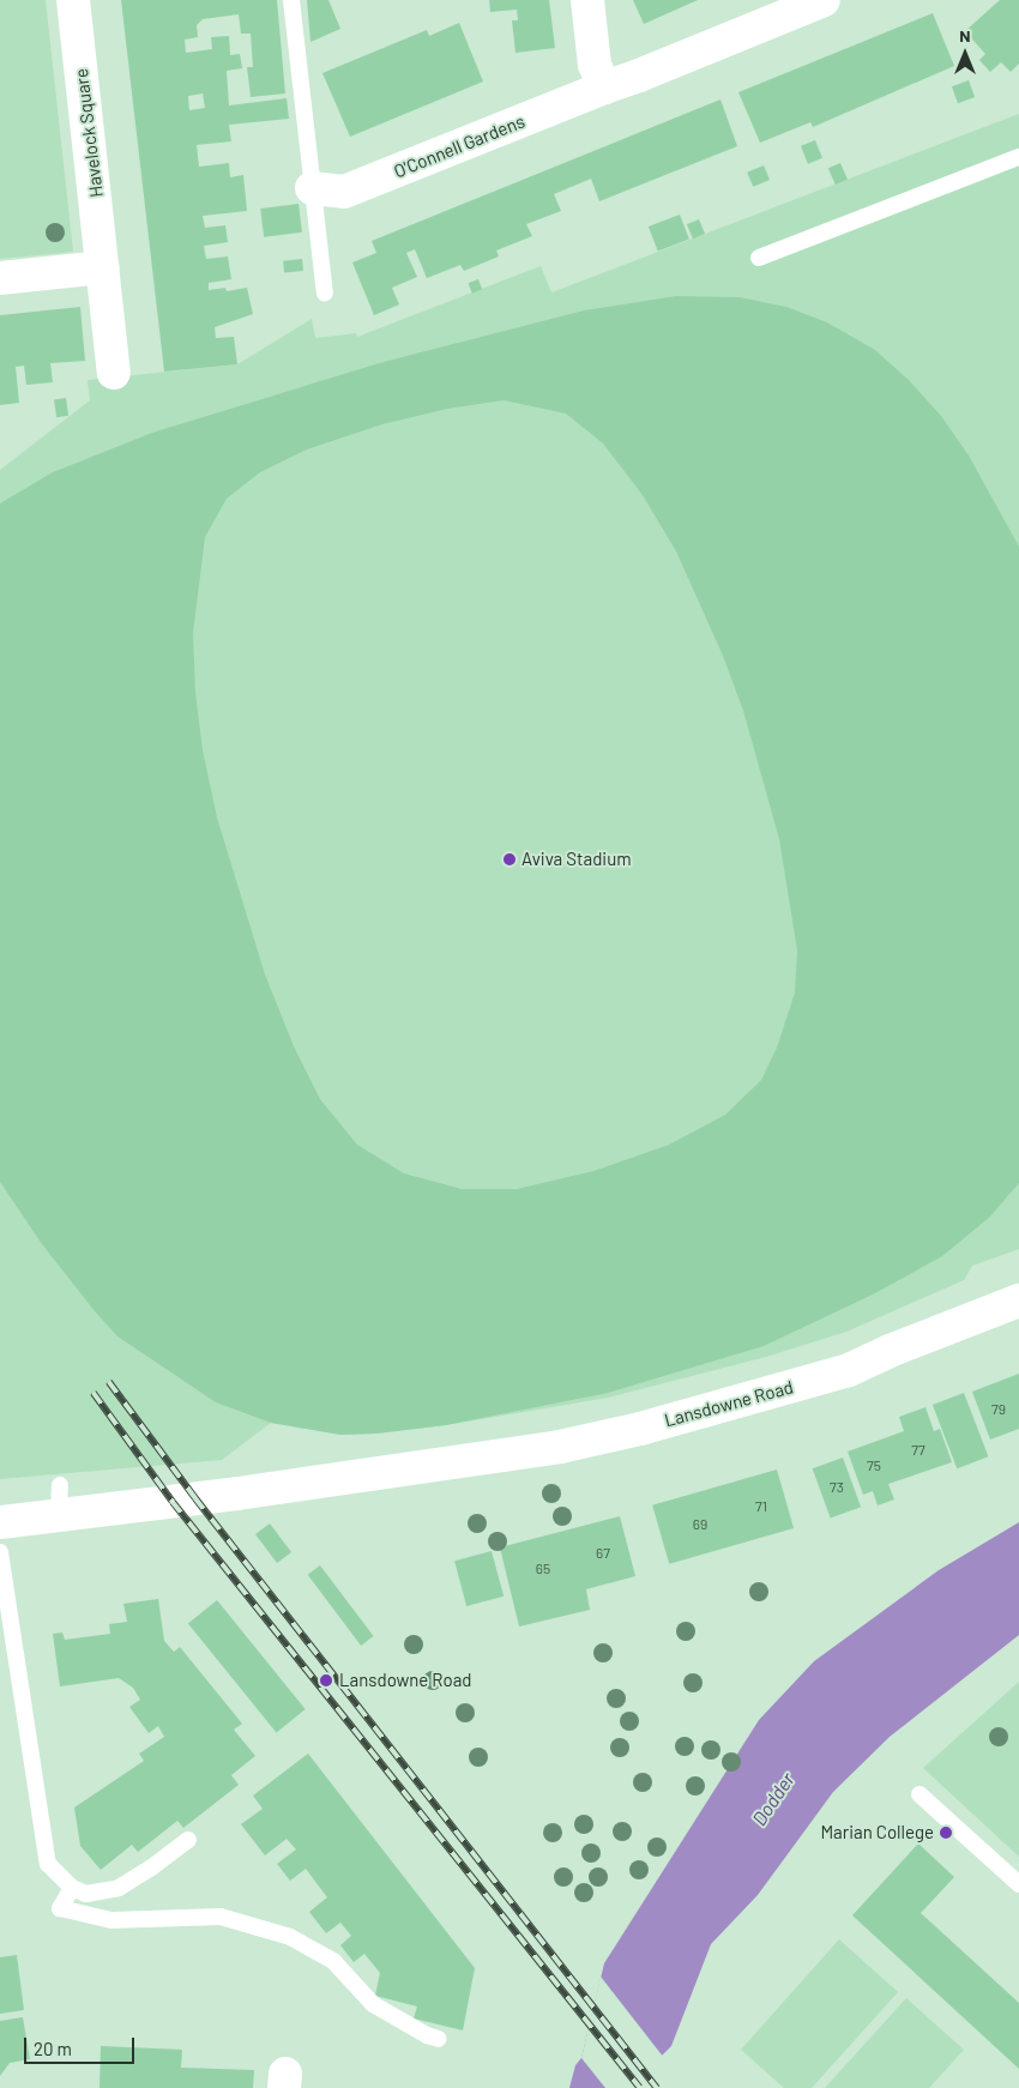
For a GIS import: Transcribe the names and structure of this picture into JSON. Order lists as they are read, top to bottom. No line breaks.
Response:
{"streets":{"street":["Havelock Square","O'Connell Gardens","Lansdowne Road"]},"water":["Dodder"],"places":["Aviva Stadium","Lansdowne Road","Marian College"],"house_numbers":["79","77","75","73","71","69","67","65"],"scale_bar":"20 m","north":"top"}
